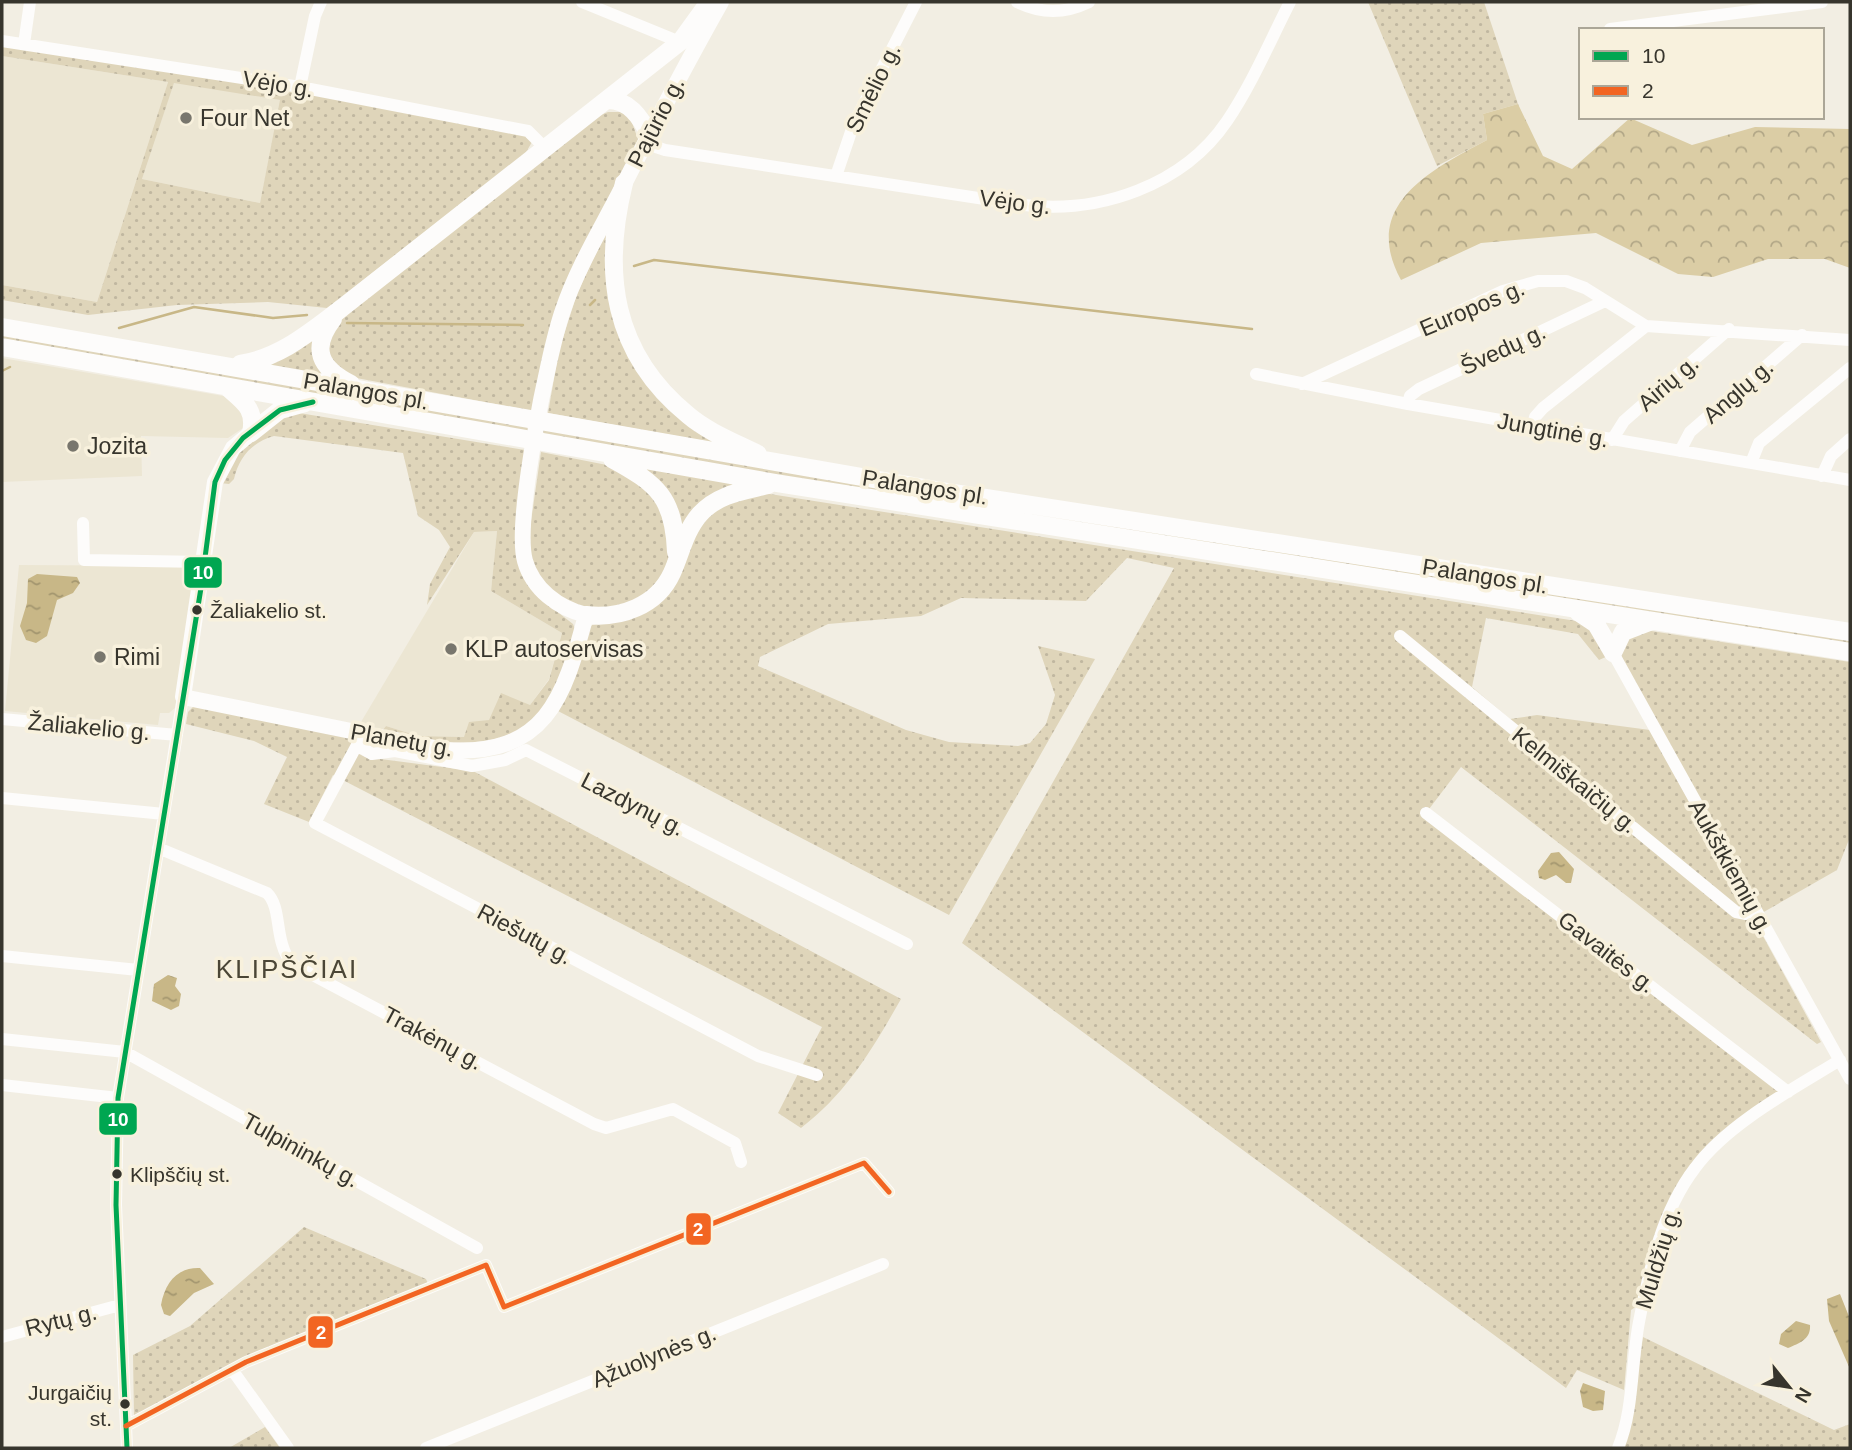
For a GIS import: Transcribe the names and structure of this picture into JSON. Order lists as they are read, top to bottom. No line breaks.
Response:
{"streets":{"highway":["Palangos pl."],"main road":["Pajūrio g.","Planetų g."],"street":["Vėjo g.","Smėlio g.","Europos g.","Švedų g.","Airių g.","Anglų g.","Jungtinė g.","Žaliakelio g.","Kelmiškaičių g.","Lazdynų g.","Aukštkiemių g.","Riešutų g.","Gavaitės g.","Trakėnų g.","Tulpininkų g.","Muldžių g.","Rytų g.","Ąžuolynės g."]},"crossings":[["Vėjo g.","Smėlio g."],["Vėjo g.","Pajūrio g."],["Pajūrio g.","Planetų g."],["Europos g.","Švedų g."],["Europos g.","Airių g."],["Europos g.","Anglų g."],["Europos g.","Jungtinė g."],["Švedų g.","Jungtinė g."],["Airių g.","Jungtinė g."],["Anglų g.","Jungtinė g."],["Planetų g.","Lazdynų g."],["Planetų g.","Riešutų g."],["Kelmiškaičių g.","Aukštkiemių g."],["Lazdynų g.","Riešutų g."],["Aukštkiemių g.","Muldžių g."],["Gavaitės g.","Muldžių g."]],"districts":["KLIPŠČIAI"],"places":["Four Net","Jozita","Žaliakelio st.","KLP autoservisas","Rimi","Klipščių st.","Jurgaičių st."],"lines":["transit line 10","transit line 2"],"legend":["10","2"],"north":"bottom right"}
